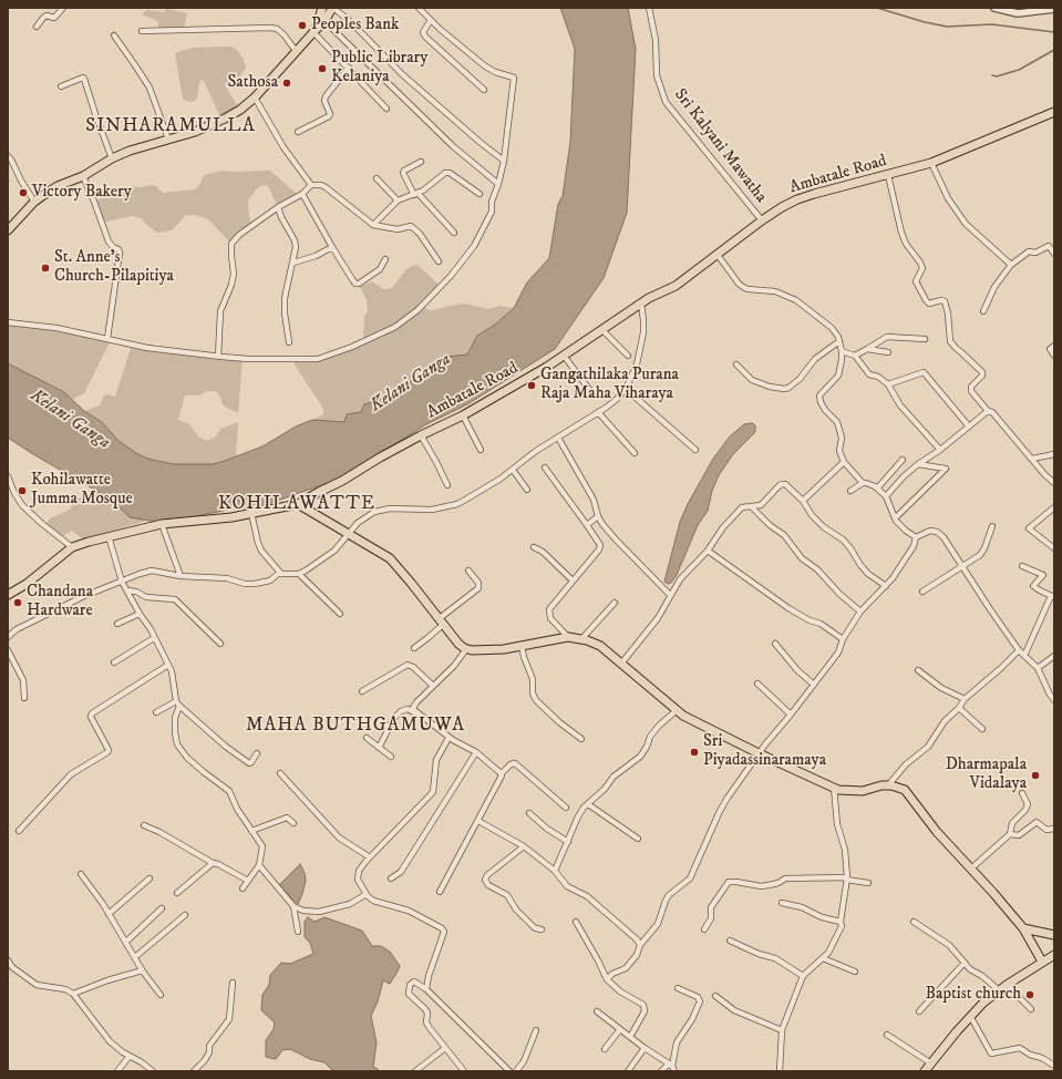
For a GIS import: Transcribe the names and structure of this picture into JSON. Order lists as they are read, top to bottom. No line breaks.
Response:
{"streets":{"main road":["Ambatale Road"],"street":["Sri Kalyani Mawatha"]},"crossings":[["Sri Kalyani Mawatha","Ambatale Road"]],"districts":["SINHARAMULLA","KOHILAWATTE","MAHA BUTHGAMUWA"],"water":["Kelani Ganga"],"places":["Peoples Bank","Public Library Kelaniya","Sathosa","Victory Bakery","St. Anne’s Church-Pilapitiya","Gangathilaka Purana Raja Maha Viharaya","Kohilawatte Jumma Mosque","Chandana Hardware","Sri Piyadassinaramaya","Dharmapala Vidalaya","Baptist church"]}
